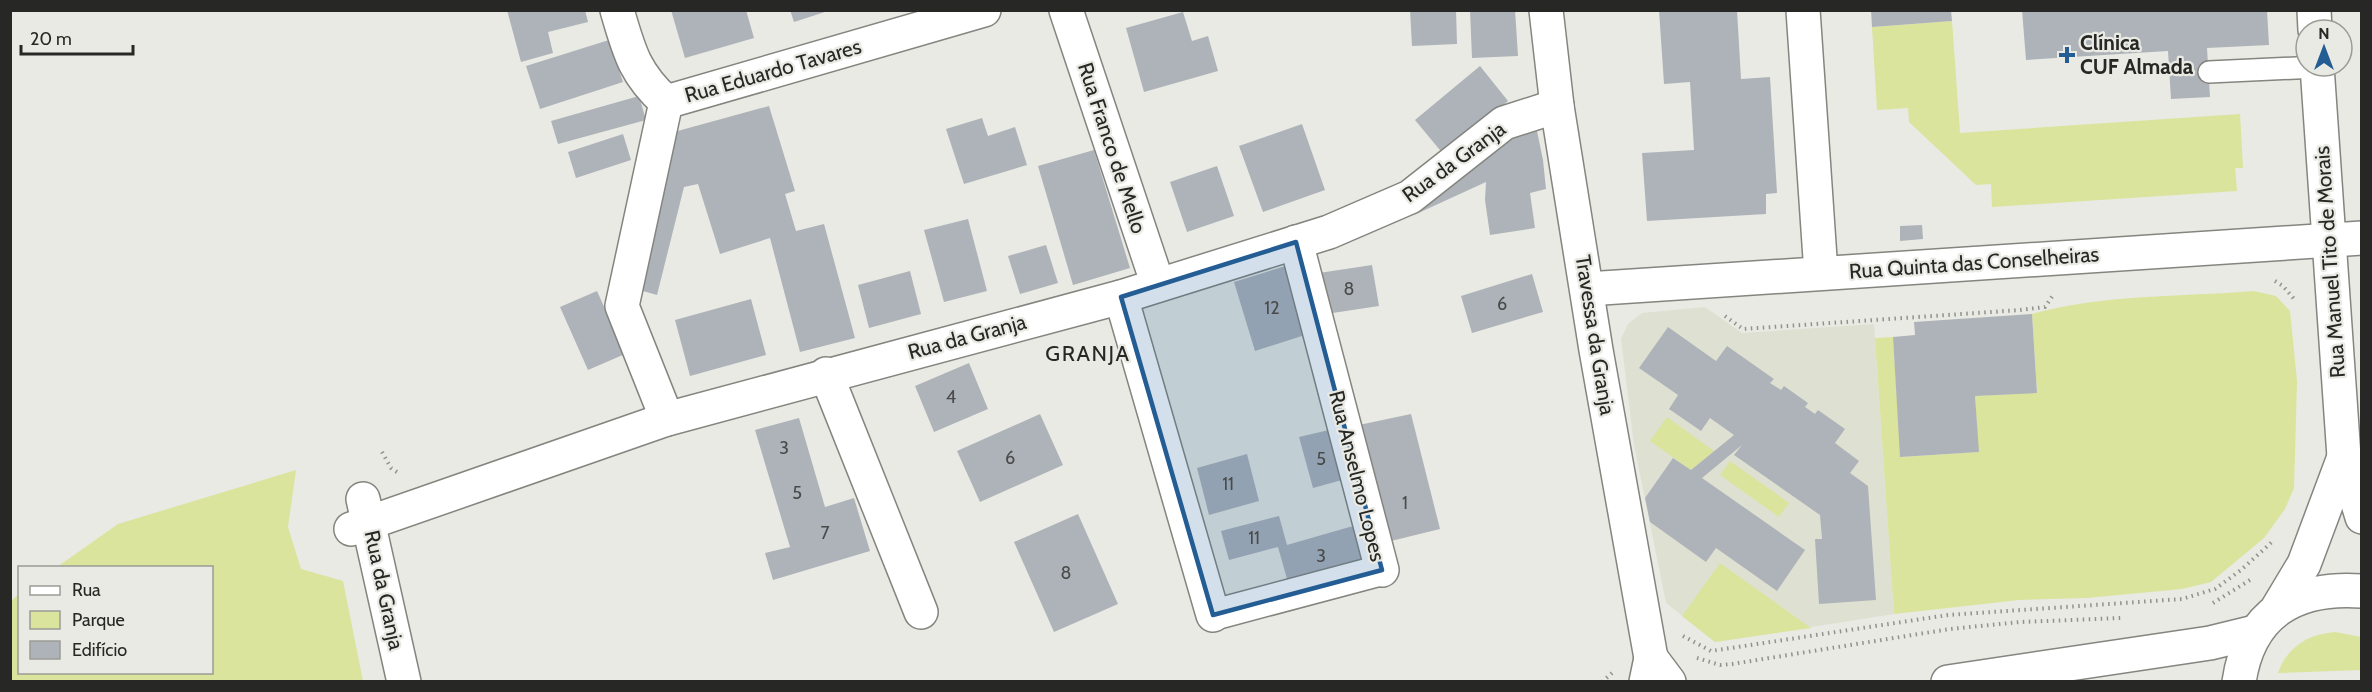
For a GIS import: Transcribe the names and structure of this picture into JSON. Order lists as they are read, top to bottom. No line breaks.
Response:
{"streets":{"street":["Rua Eduardo Tavares","Rua Franco de Mello","Rua da Granja","Rua Manuel Tito de Morais","Rua Quinta das Conselheiras","Travessa da Granja","Rua Anselmo Lopes"]},"crossings":[["Rua Franco de Mello","Rua da Granja"],["Rua da Granja","Travessa da Granja"],["Rua da Granja","Rua Anselmo Lopes"],["Rua Manuel Tito de Morais","Rua Quinta das Conselheiras"],["Rua Quinta das Conselheiras","Travessa da Granja"]],"districts":["GRANJA"],"places":{"health":["Clínica CUF Almada"]},"house_numbers":["8","6","12","4","3","6","5","11","5","1","7","11","3","8"],"legend":["Rua","Parque","Edifício"],"scale_bar":"20 m","north":"top"}
